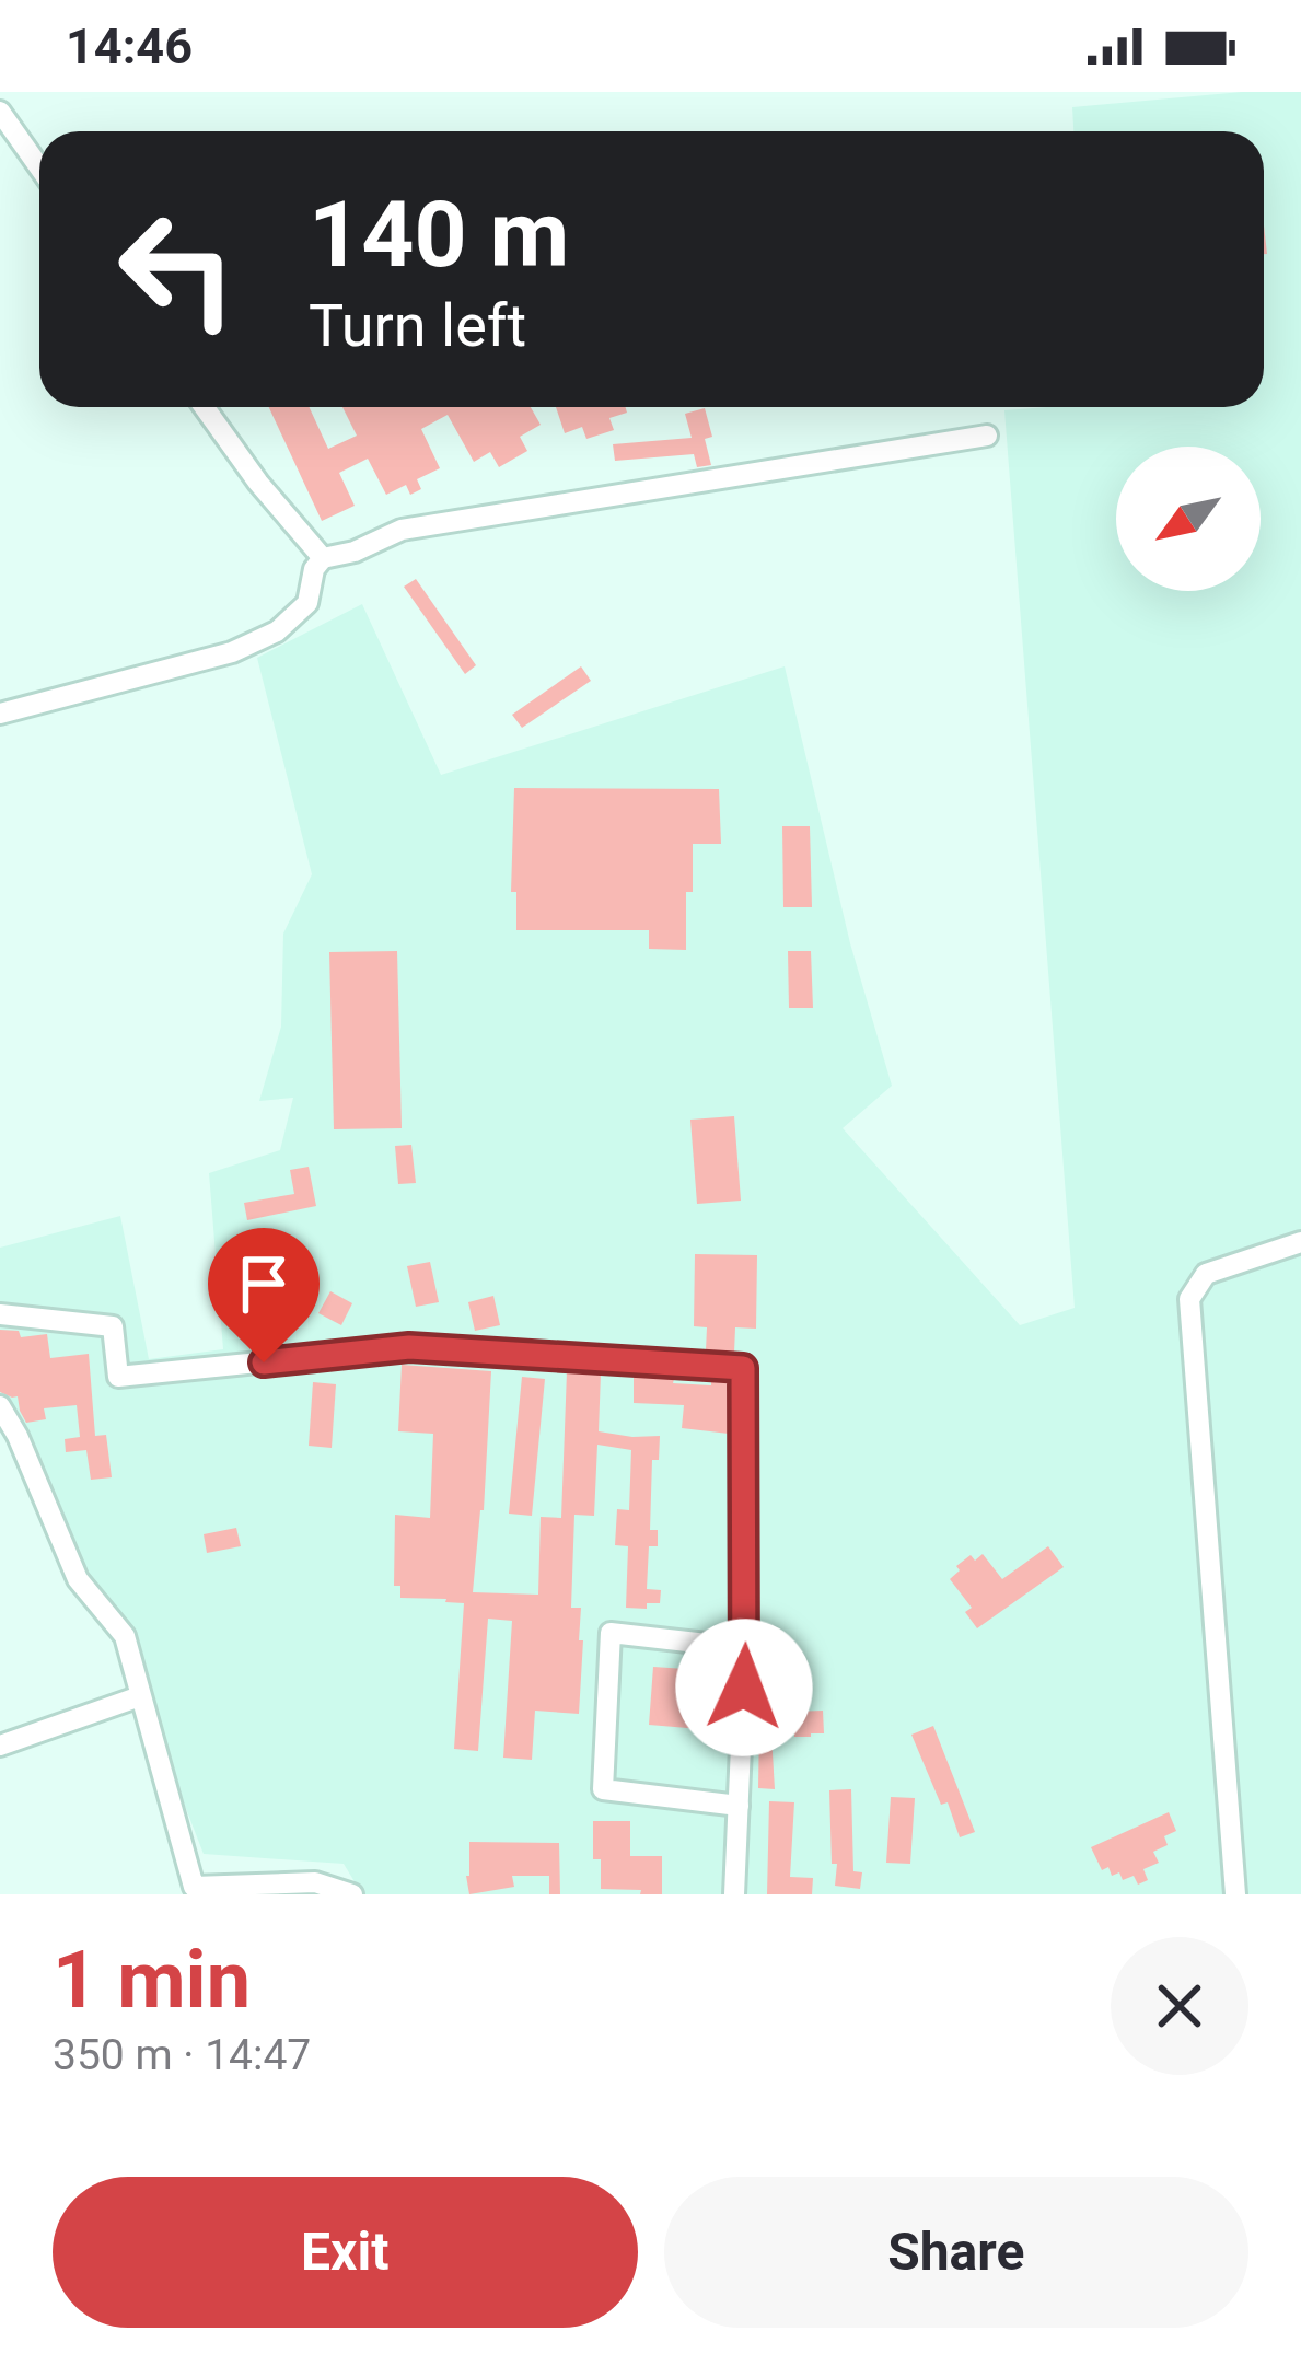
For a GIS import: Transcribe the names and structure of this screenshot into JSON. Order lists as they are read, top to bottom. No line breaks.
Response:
{"north":"bottom left","page":{"status":"14:46","turn":["140 m","Turn left"],"heading":["1 min","350 m · 14:47"],"buttons":["Exit","Share"]}}
